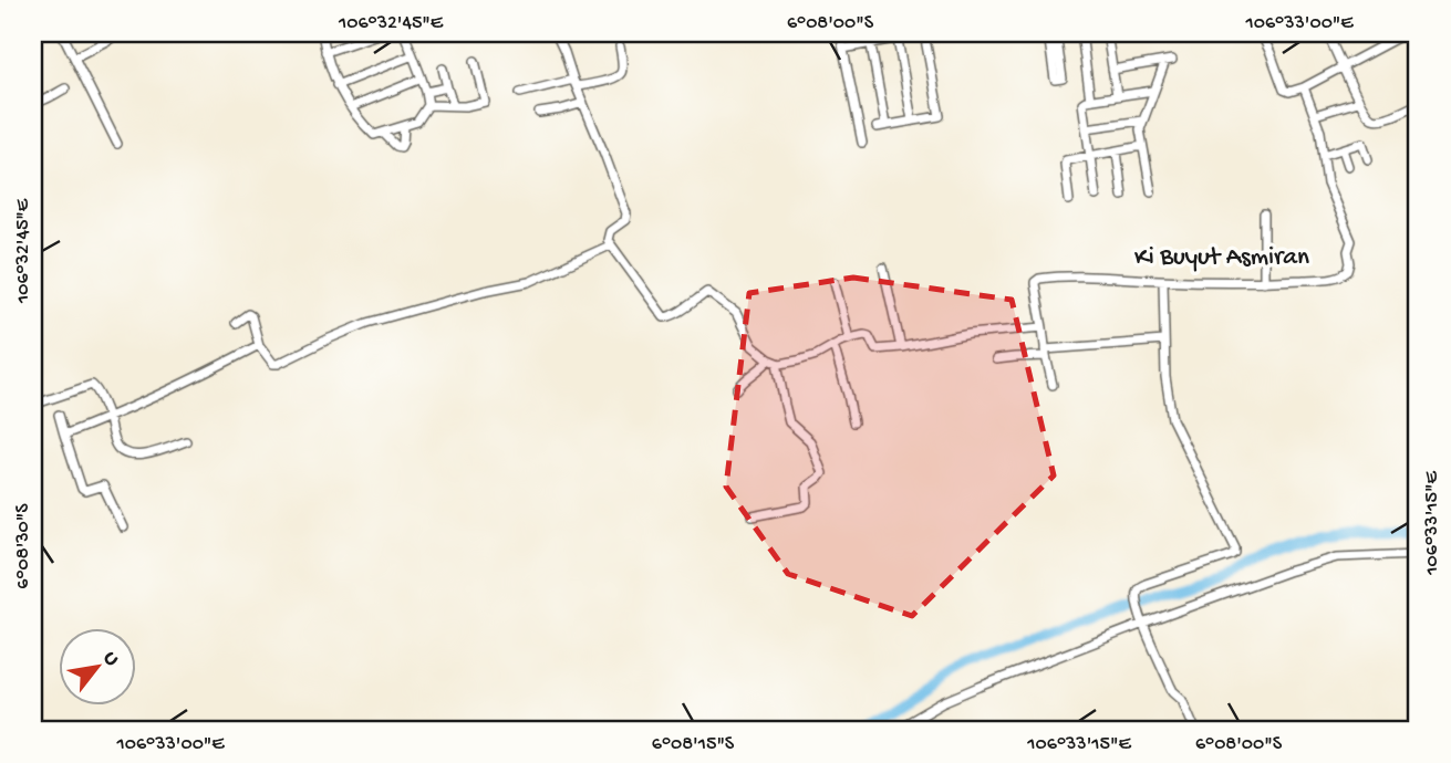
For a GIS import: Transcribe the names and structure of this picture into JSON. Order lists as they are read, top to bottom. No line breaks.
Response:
{"streets":{"street":["Ki Buyut Asmiran"]},"north":"top right","coordinates":["106°32'45\"E","6°08'00\"S","106°33'00\"E","106°33'15\"E","6°08'30\"S","6°08'15\"S"]}
